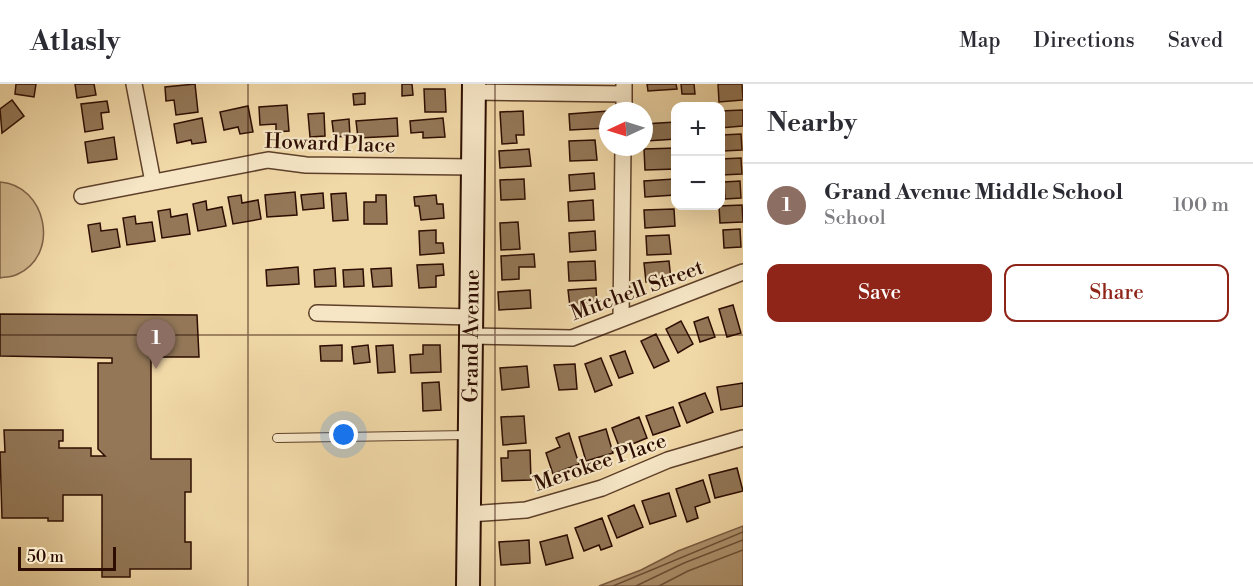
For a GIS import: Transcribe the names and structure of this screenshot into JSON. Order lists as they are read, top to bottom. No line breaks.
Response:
{"streets":{"street":["Howard Place","Mitchell Street","Grand Avenue","Merokee Place"]},"crossings":[["Howard Place","Grand Avenue"],["Mitchell Street","Grand Avenue"],["Grand Avenue","Merokee Place"]],"scale_bar":"50 m","north":"left","page":{"header":"Atlasly","nav":["Map","Directions","Saved"],"heading":"Nearby","map_buttons":["+","−"],"list":[{"mark":"1","name":"Grand Avenue Middle School","note":"School","value":"100 m"}],"buttons":["Save","Share"],"pins":"1","scale":"50 m"}}
